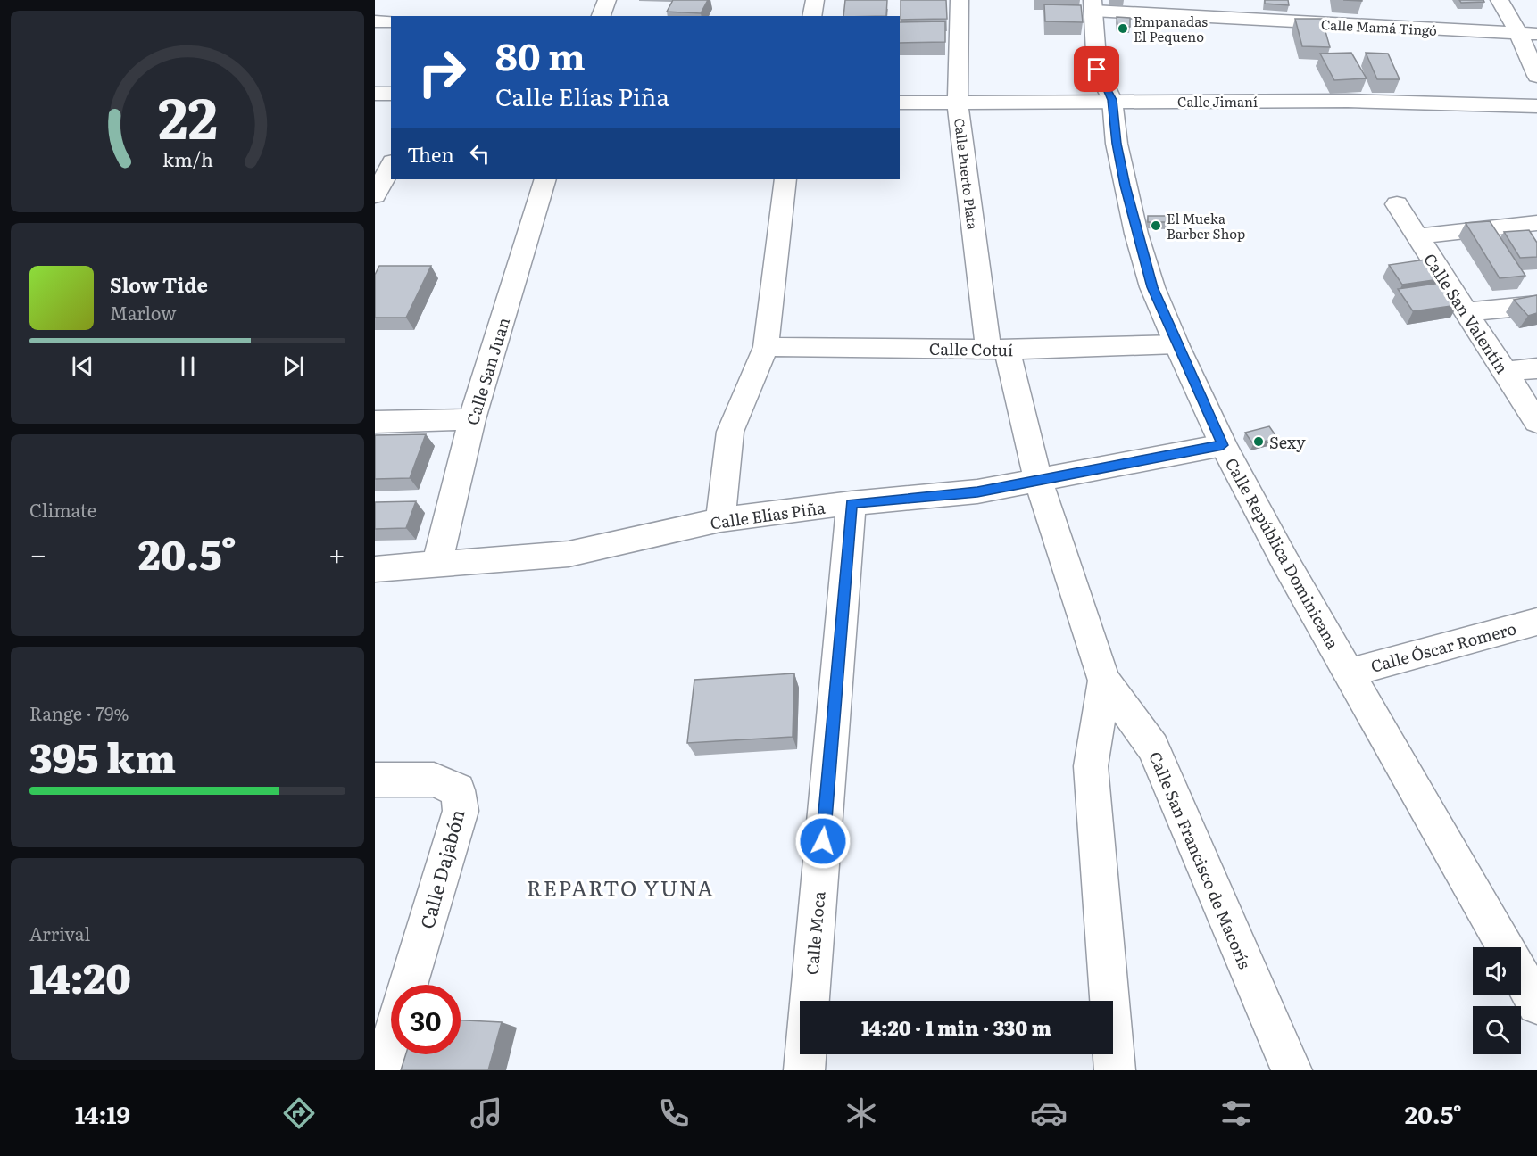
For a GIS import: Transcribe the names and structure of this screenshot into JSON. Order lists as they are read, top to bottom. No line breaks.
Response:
{"streets":{"street":["Calle Mamá Tingó","Calle Jimaní","Calle Puerto Plata","Calle San Valentín","Calle Cotuí","Calle San Juan","Calle Elías Piña","Calle República Dominicana","Calle Óscar Romero","Calle San Francisco de Macorís","Calle Dajabón","Calle Moca"]},"crossings":[["Calle Mamá Tingó","Calle República Dominicana"],["Calle Jimaní","Calle Puerto Plata"],["Calle Jimaní","Calle República Dominicana"],["Calle Puerto Plata","Calle Cotuí"],["Calle Puerto Plata","Calle San Francisco de Macorís"],["Calle Cotuí","Calle República Dominicana"],["Calle Cotuí","Calle San Francisco de Macorís"],["Calle San Juan","Calle Elías Piña"],["Calle Elías Piña","Calle República Dominicana"],["Calle Elías Piña","Calle San Francisco de Macorís"],["Calle Elías Piña","Calle Moca"],["Calle República Dominicana","Calle Óscar Romero"]],"districts":["REPARTO YUNA"],"places":["Empanadas El Pequeno","El Mueka Barber Shop","Sexy"],"page":{"turn":["80 m","Calle Elías Piña"],"then":"Then","song":["Slow Tide","Marlow"],"tile":["Climate",["Range · 79%","395 km"],["Arrival","14:20"]],"heat":["−","20.5°","+"],"limit":"30","trip":"14:20 · 1 min · 330 m","tabs":["14:19","20.5°"],"gauge":["22","km/h"]}}
